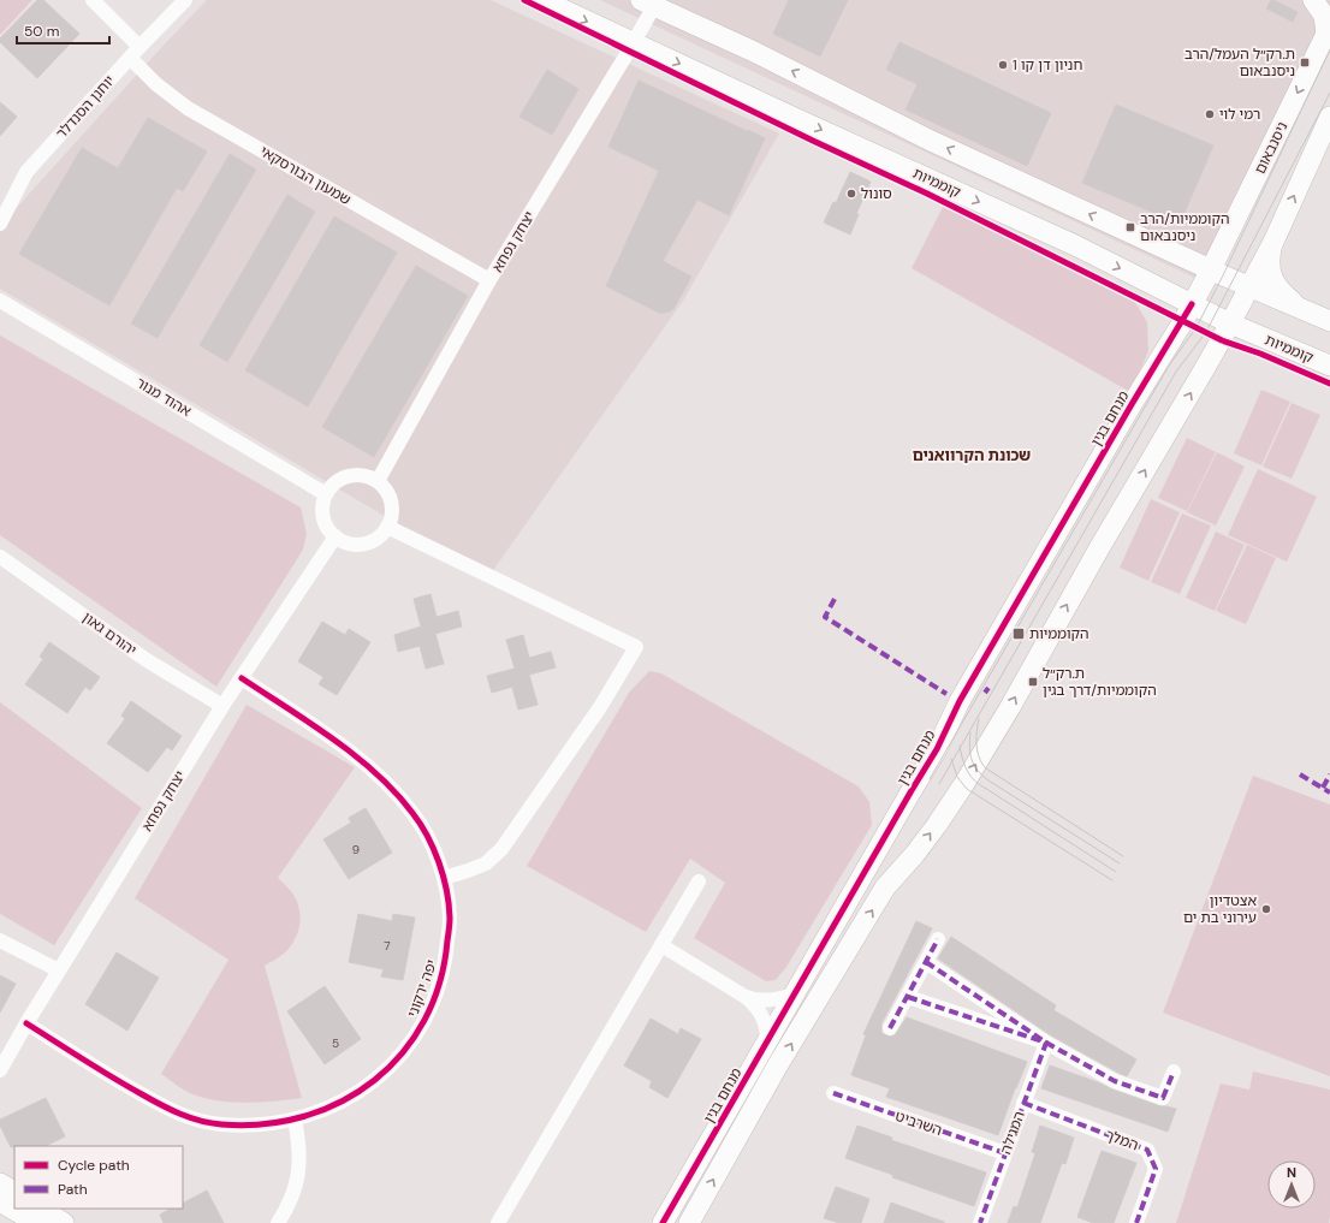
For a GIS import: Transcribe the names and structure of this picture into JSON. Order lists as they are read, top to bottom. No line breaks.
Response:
{"streets":{"main road":["ניסנבאום","קוממיות","מנחם בגין"],"street":["יוחנן הסנדלר","שמעון הבורסקאי","יצחק נפחא","אהוד מנור","יהורם גאון","יפה ירקוני","השרביט","המגילה","המלך"]},"crossings":[["יוחנן הסנדלר","שמעון הבורסקאי"],["ניסנבאום","מנחם בגין"],["שמעון הבורסקאי","יצחק נפחא"],["קוממיות","יצחק נפחא"],["קוממיות","מנחם בגין"],["יצחק נפחא","אהוד מנור"],["יצחק נפחא","יהורם גאון"],["יצחק נפחא","יפה ירקוני"],["השרביט","המגילה"],["המגילה","המלך"]],"districts":["שכונת הקרוואנים"],"places":{"transit":["ת.רק״ל העמל/הרב ניסנבאום","הקוממיות/הרב ניסנבאום","הקוממיות","ת.רק״ל הקוממיות/דרך בגין"],"other":["חניון דן קו 1","רמי לוי","סונול","אצטדיון עירוני בת ים"]},"house_numbers":["9","7","5"],"legend":["Cycle path","Path"],"scale_bar":"50 m","north":"top"}
